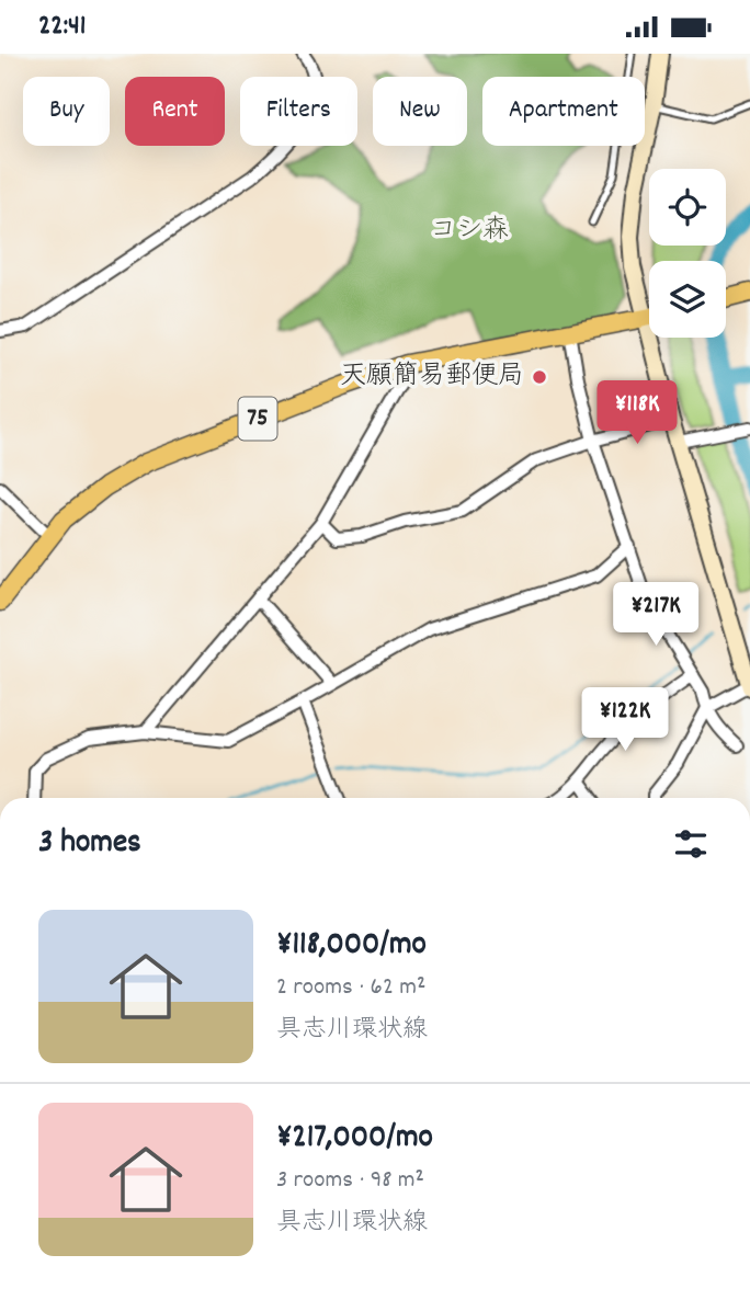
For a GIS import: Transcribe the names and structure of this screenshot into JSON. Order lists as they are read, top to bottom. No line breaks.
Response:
{"streets":{"main road":["75"]},"parks":["コシ森"],"places":["天願簡易郵便局"],"page":{"status":"22:41","chip":["Buy","Rent","Filters","New","Apartment"],"price":["¥118K","¥217K","¥122K"],"heading":"3 homes","list":[{"name":"¥118,000/mo","note":"2 rooms · 62 m² · 具志川環状線"},{"name":"¥217,000/mo","note":"3 rooms · 98 m² · 具志川環状線"}]}}
